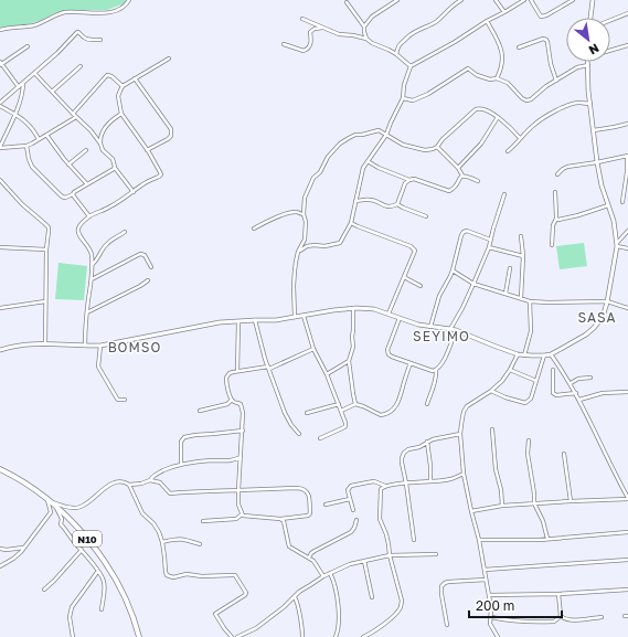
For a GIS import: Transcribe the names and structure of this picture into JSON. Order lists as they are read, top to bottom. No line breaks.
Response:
{"streets":{"highway":["N10"]},"districts":["SASA","SEYIMO","BOMSO"],"scale_bar":"200 m","north":"bottom right"}
